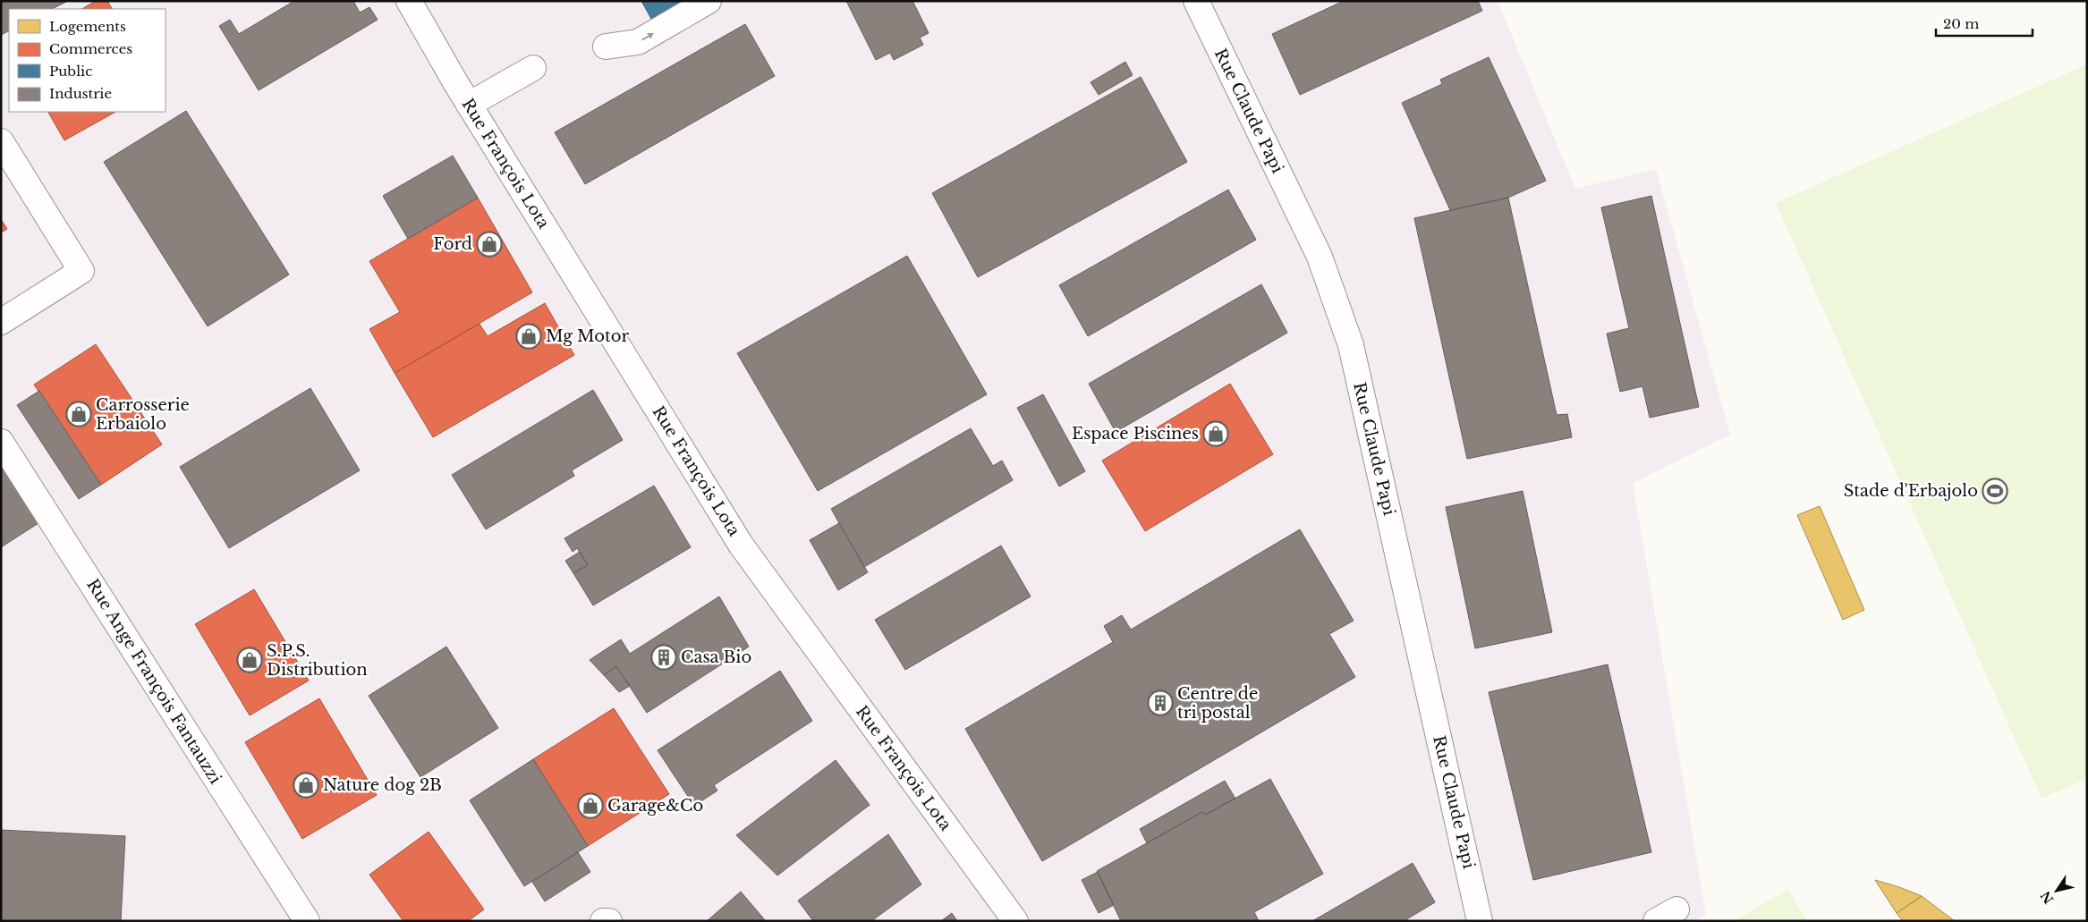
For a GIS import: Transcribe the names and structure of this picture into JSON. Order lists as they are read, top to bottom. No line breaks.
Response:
{"streets":{"street":["Rue Claude Papi","Rue François Lota","Rue Ange François Fantauzzi"]},"places":{"shop":["Ford","Mg Motor","Carrosserie Erbaiolo","Espace Piscines","S.P.S. Distribution","Nature dog 2B","Garage&Co"],"sports":["Stade d'Erbajolo"],"building":["Casa Bio","Centre de tri postal"]},"legend":["Logements","Commerces","Public","Industrie"],"scale_bar":"20 m","north":"bottom left"}
